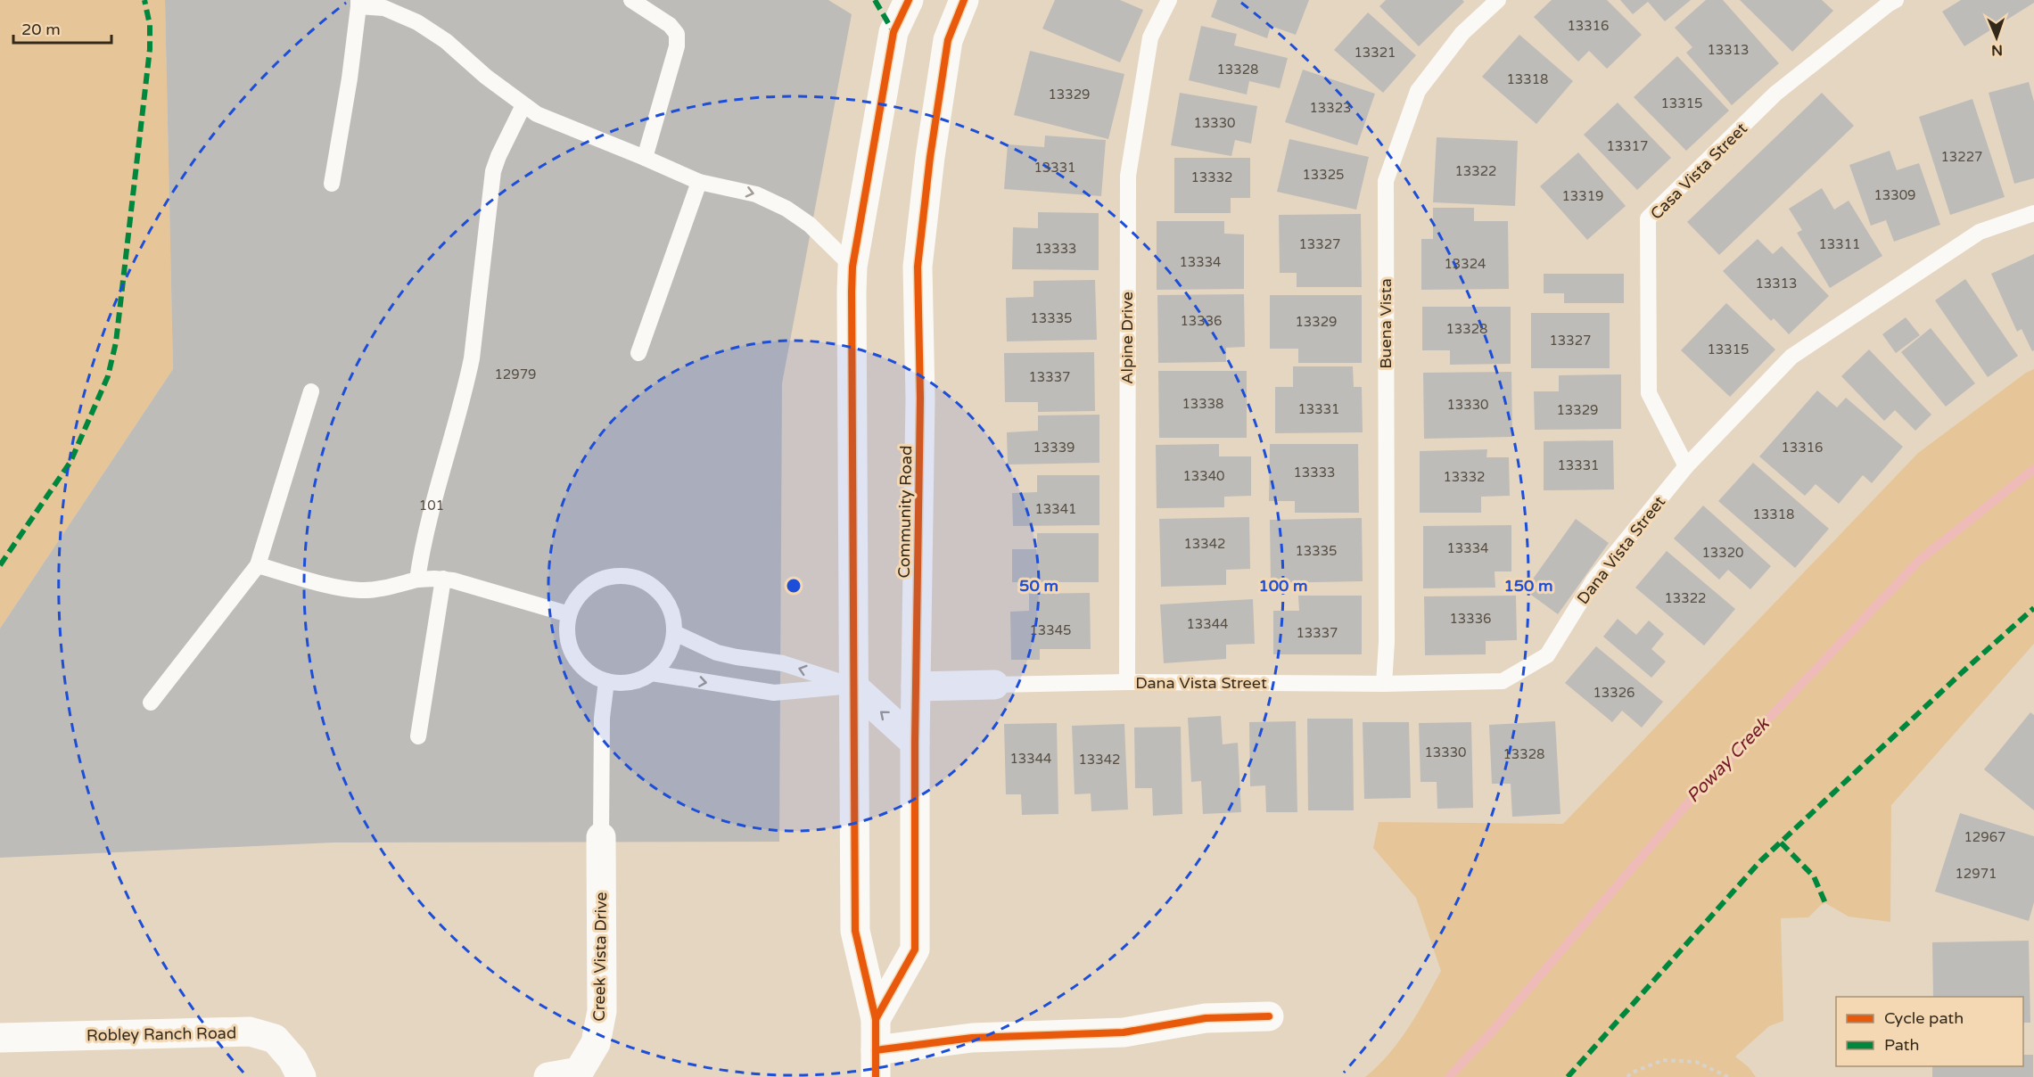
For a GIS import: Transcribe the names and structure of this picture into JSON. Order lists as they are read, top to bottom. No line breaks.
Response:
{"streets":{"main road":["Community Road","Dana Vista Street","Creek Vista Drive","Robley Ranch Road"],"lane":["Casa Vista Street","Buena Vista","Alpine Drive"]},"crossings":[["Casa Vista Street","Dana Vista Street"],["Buena Vista","Dana Vista Street"],["Alpine Drive","Dana Vista Street"],["Community Road","Dana Vista Street"]],"water":["Poway Creek"],"house_numbers":["13316","13313","13321","13328","13318","13329","13315","13323","13330","13317","13227","13331","13322","13325","13332","13309","13319","13327","13311","13333","13334","13324","13313","13335","13336","13329","13328","13327","13315","12979","13337","13338","13330","13331","13329","13339","13316","13331","13333","13340","13332","101","13341","13318","13342","13334","13335","13320","13322","13336","13344","13345","13337","13326","13330","13328","13344","13342","12967","12971"],"legend":["Cycle path","Path"],"scale_bar":"20 m","north":"bottom","rings":["50 m","100 m","150 m"]}
